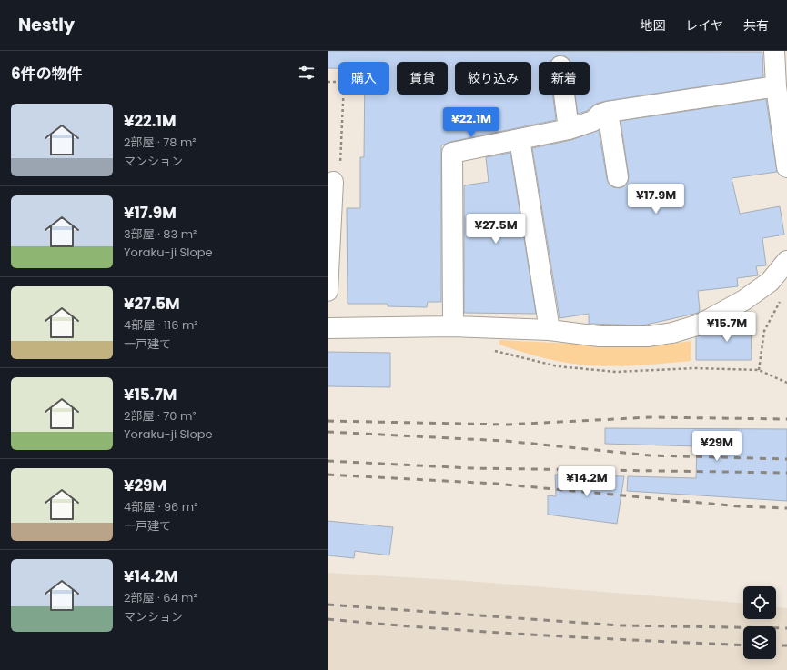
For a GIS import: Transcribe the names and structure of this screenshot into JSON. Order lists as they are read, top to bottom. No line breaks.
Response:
{"page":{"header":"Nestly","nav":["地図","レイヤ","共有"],"heading":"6件の物件","chip":["購入","賃貸","絞り込み","新着"],"list":[{"name":"¥22.1M","note":"2部屋 · 78 m² · マンション"},{"name":"¥17.9M","note":"3部屋 · 83 m² · Yoraku-ji Slope"},{"name":"¥27.5M","note":"4部屋 · 116 m² · 一戸建て"},{"name":"¥15.7M","note":"2部屋 · 70 m² · Yoraku-ji Slope"},{"name":"¥29M","note":"4部屋 · 96 m² · 一戸建て"},{"name":"¥14.2M","note":"2部屋 · 64 m² · マンション"}],"price":["¥22.1M","¥17.9M","¥27.5M","¥15.7M","¥29M","¥14.2M"]}}
